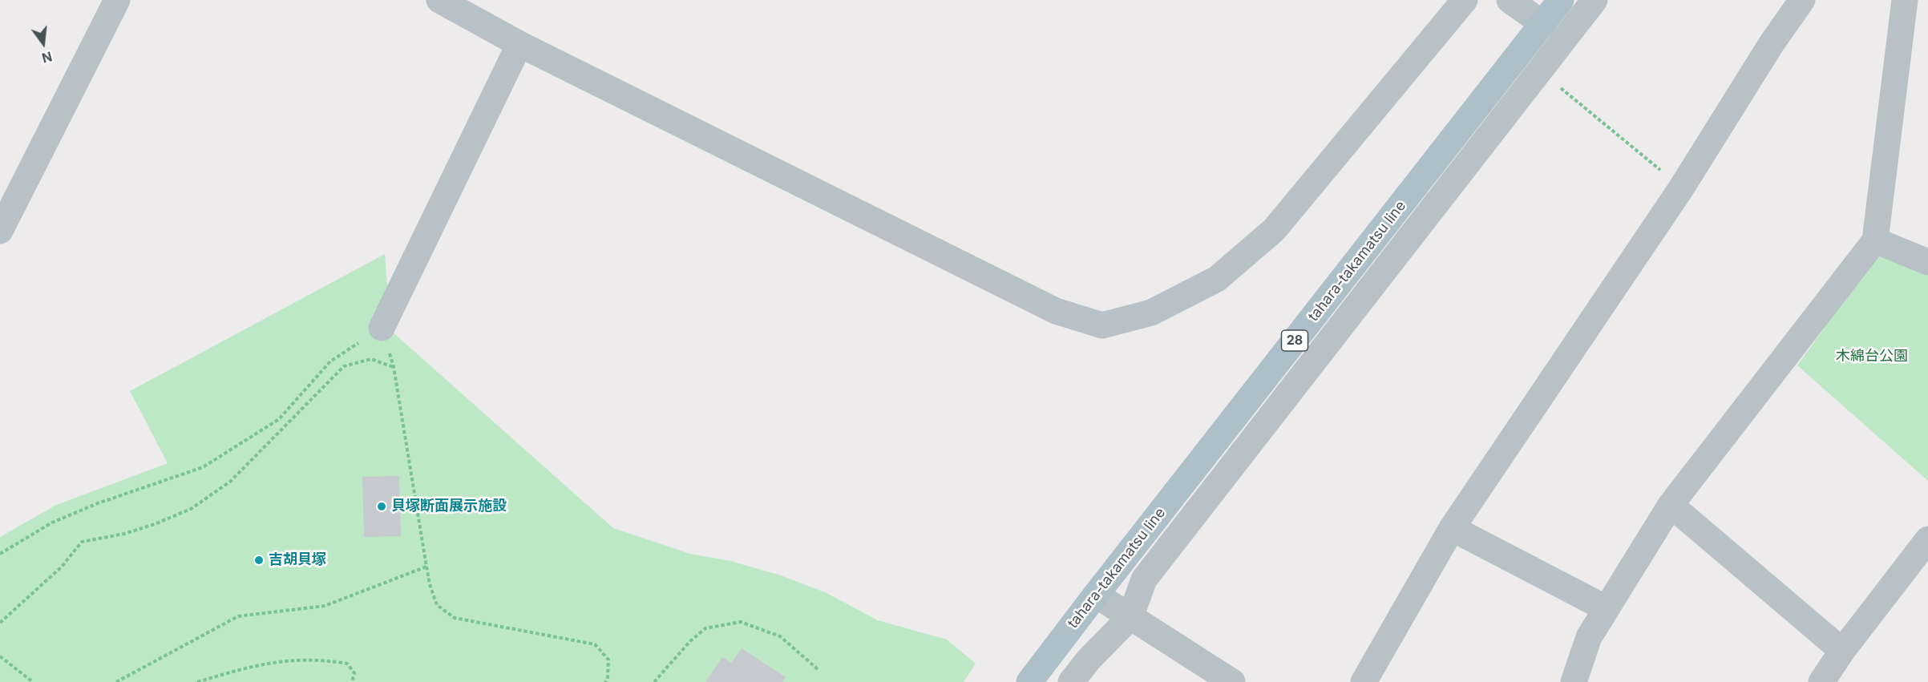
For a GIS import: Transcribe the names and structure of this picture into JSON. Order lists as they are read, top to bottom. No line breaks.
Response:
{"streets":{"main road":["tahara-takamatsu line","28"]},"parks":["木綿台公園"],"places":["貝塚断面展示施設","吉胡貝塚"],"north":"bottom"}
